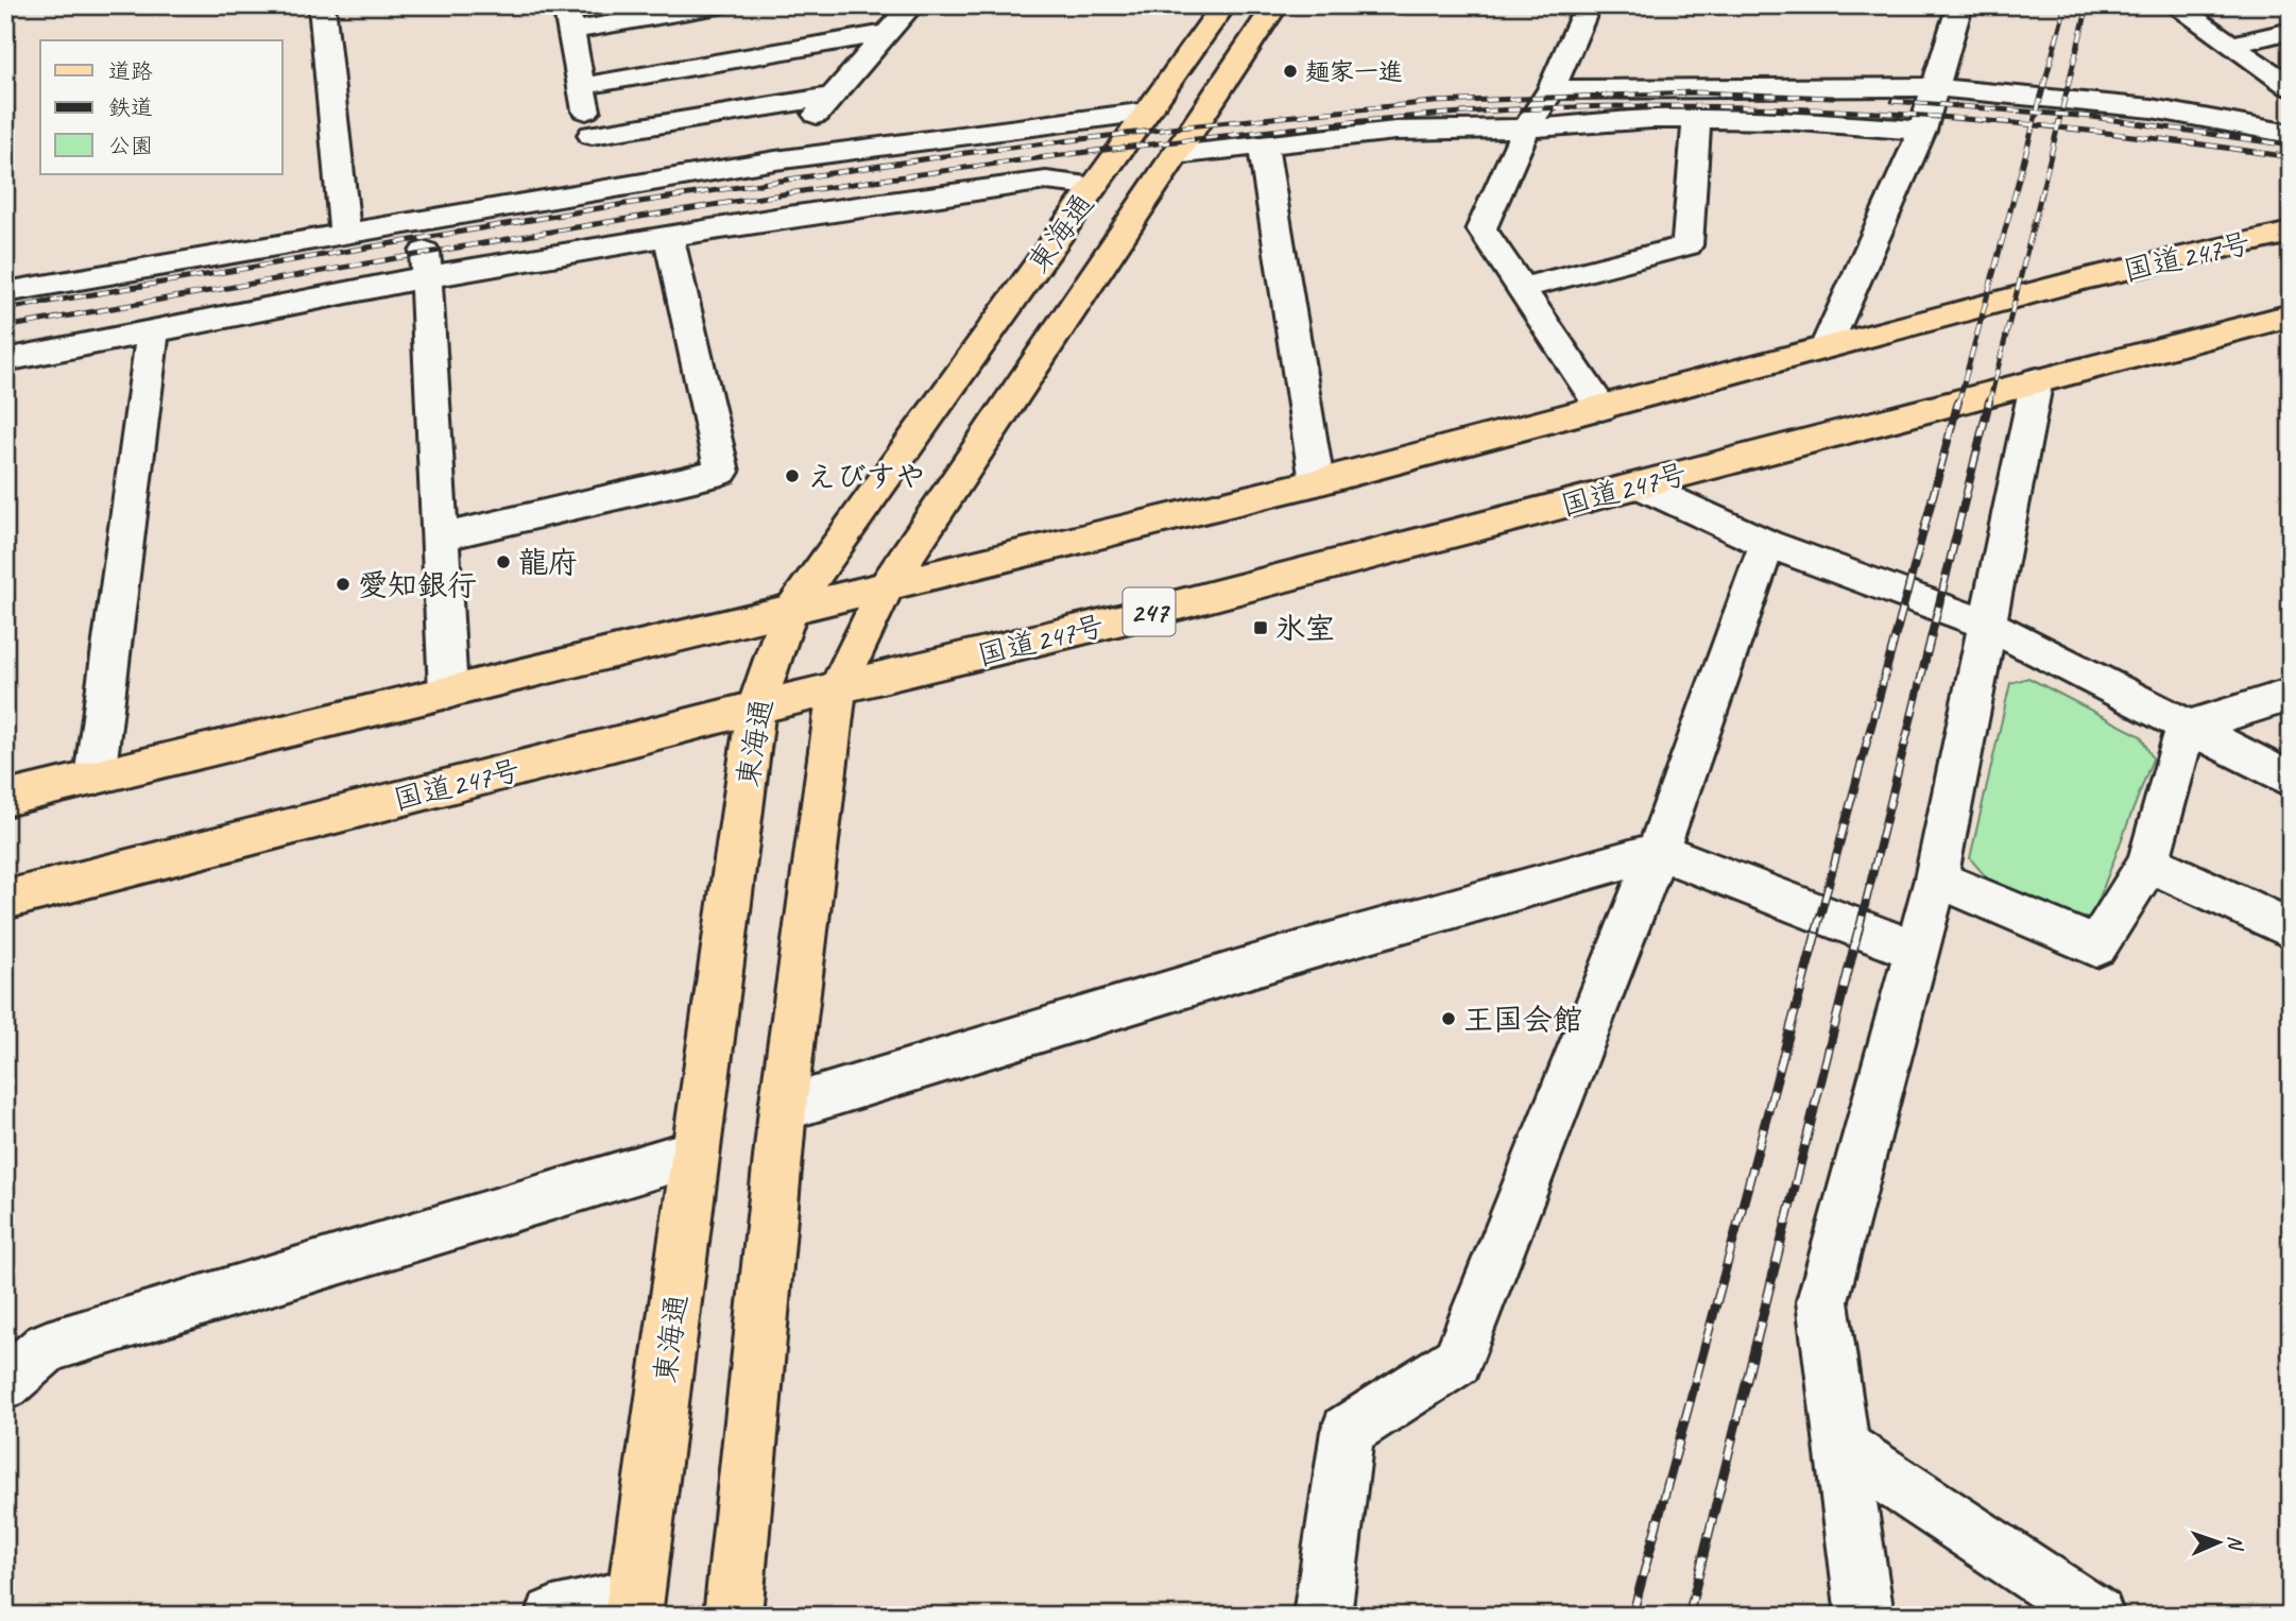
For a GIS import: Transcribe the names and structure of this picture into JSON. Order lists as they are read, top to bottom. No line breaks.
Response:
{"streets":{"main road":["東海通","国道247号","247"]},"crossings":[["東海通","国道247号"]],"places":{"other":["麺家一進","えびすや","龍府","愛知銀行","王国会館"],"transit":["氷室"]},"legend":["道路","鉄道","公園"],"north":"right"}
